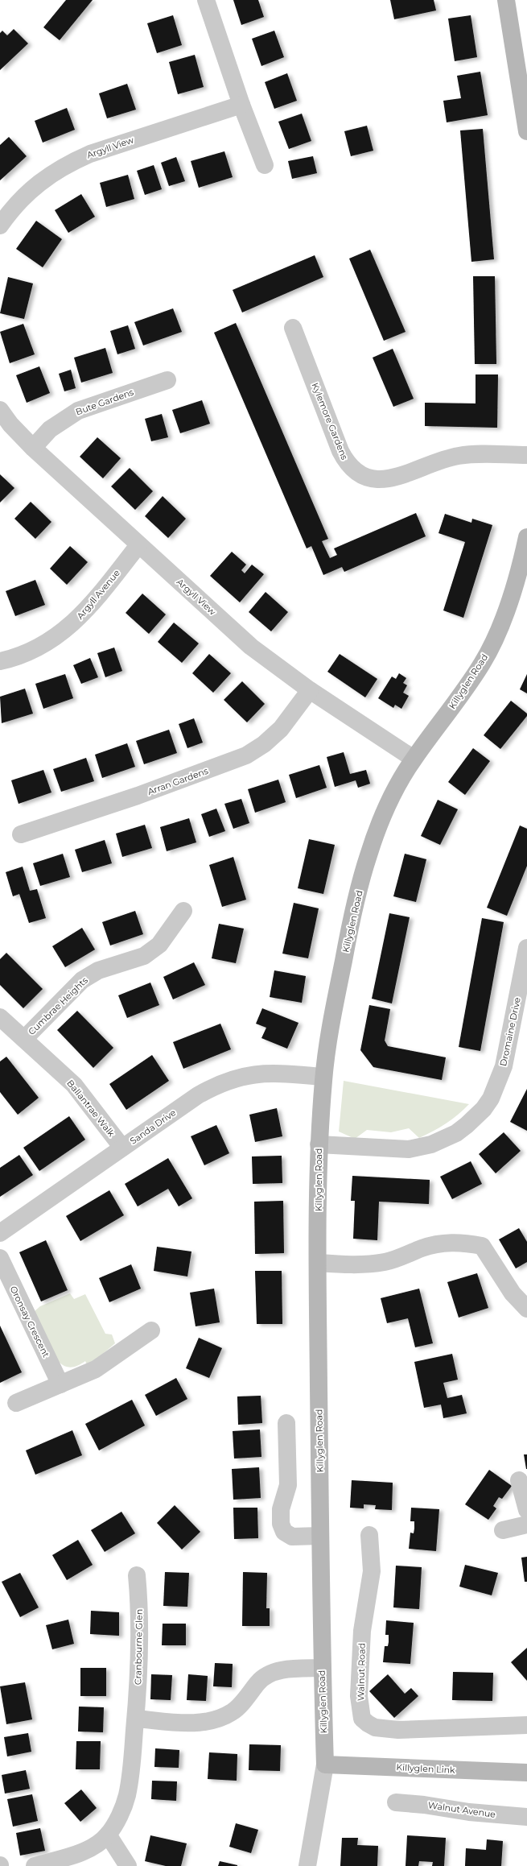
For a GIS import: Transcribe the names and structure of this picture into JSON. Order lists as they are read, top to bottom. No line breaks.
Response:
{"streets":{"street":["Argyll View","Bute Gardens","Kylemore Gardens","Argyll Avenue","Killyglen Road","Arran Gardens","Cumbrae Heights","Dromaine Drive","Ballantrae Walk","Sanda Drive","Oronsay Crescent","Cranbourne Glen","Walnut Road","Killyglen Link","Walnut Avenue"]},"crossings":[["Argyll View","Bute Gardens"],["Argyll View","Argyll Avenue"],["Argyll View","Killyglen Road"],["Argyll View","Arran Gardens"],["Killyglen Road","Dromaine Drive"],["Killyglen Road","Sanda Drive"],["Killyglen Road","Killyglen Link"],["Cumbrae Heights","Ballantrae Walk"],["Ballantrae Walk","Sanda Drive"]]}
